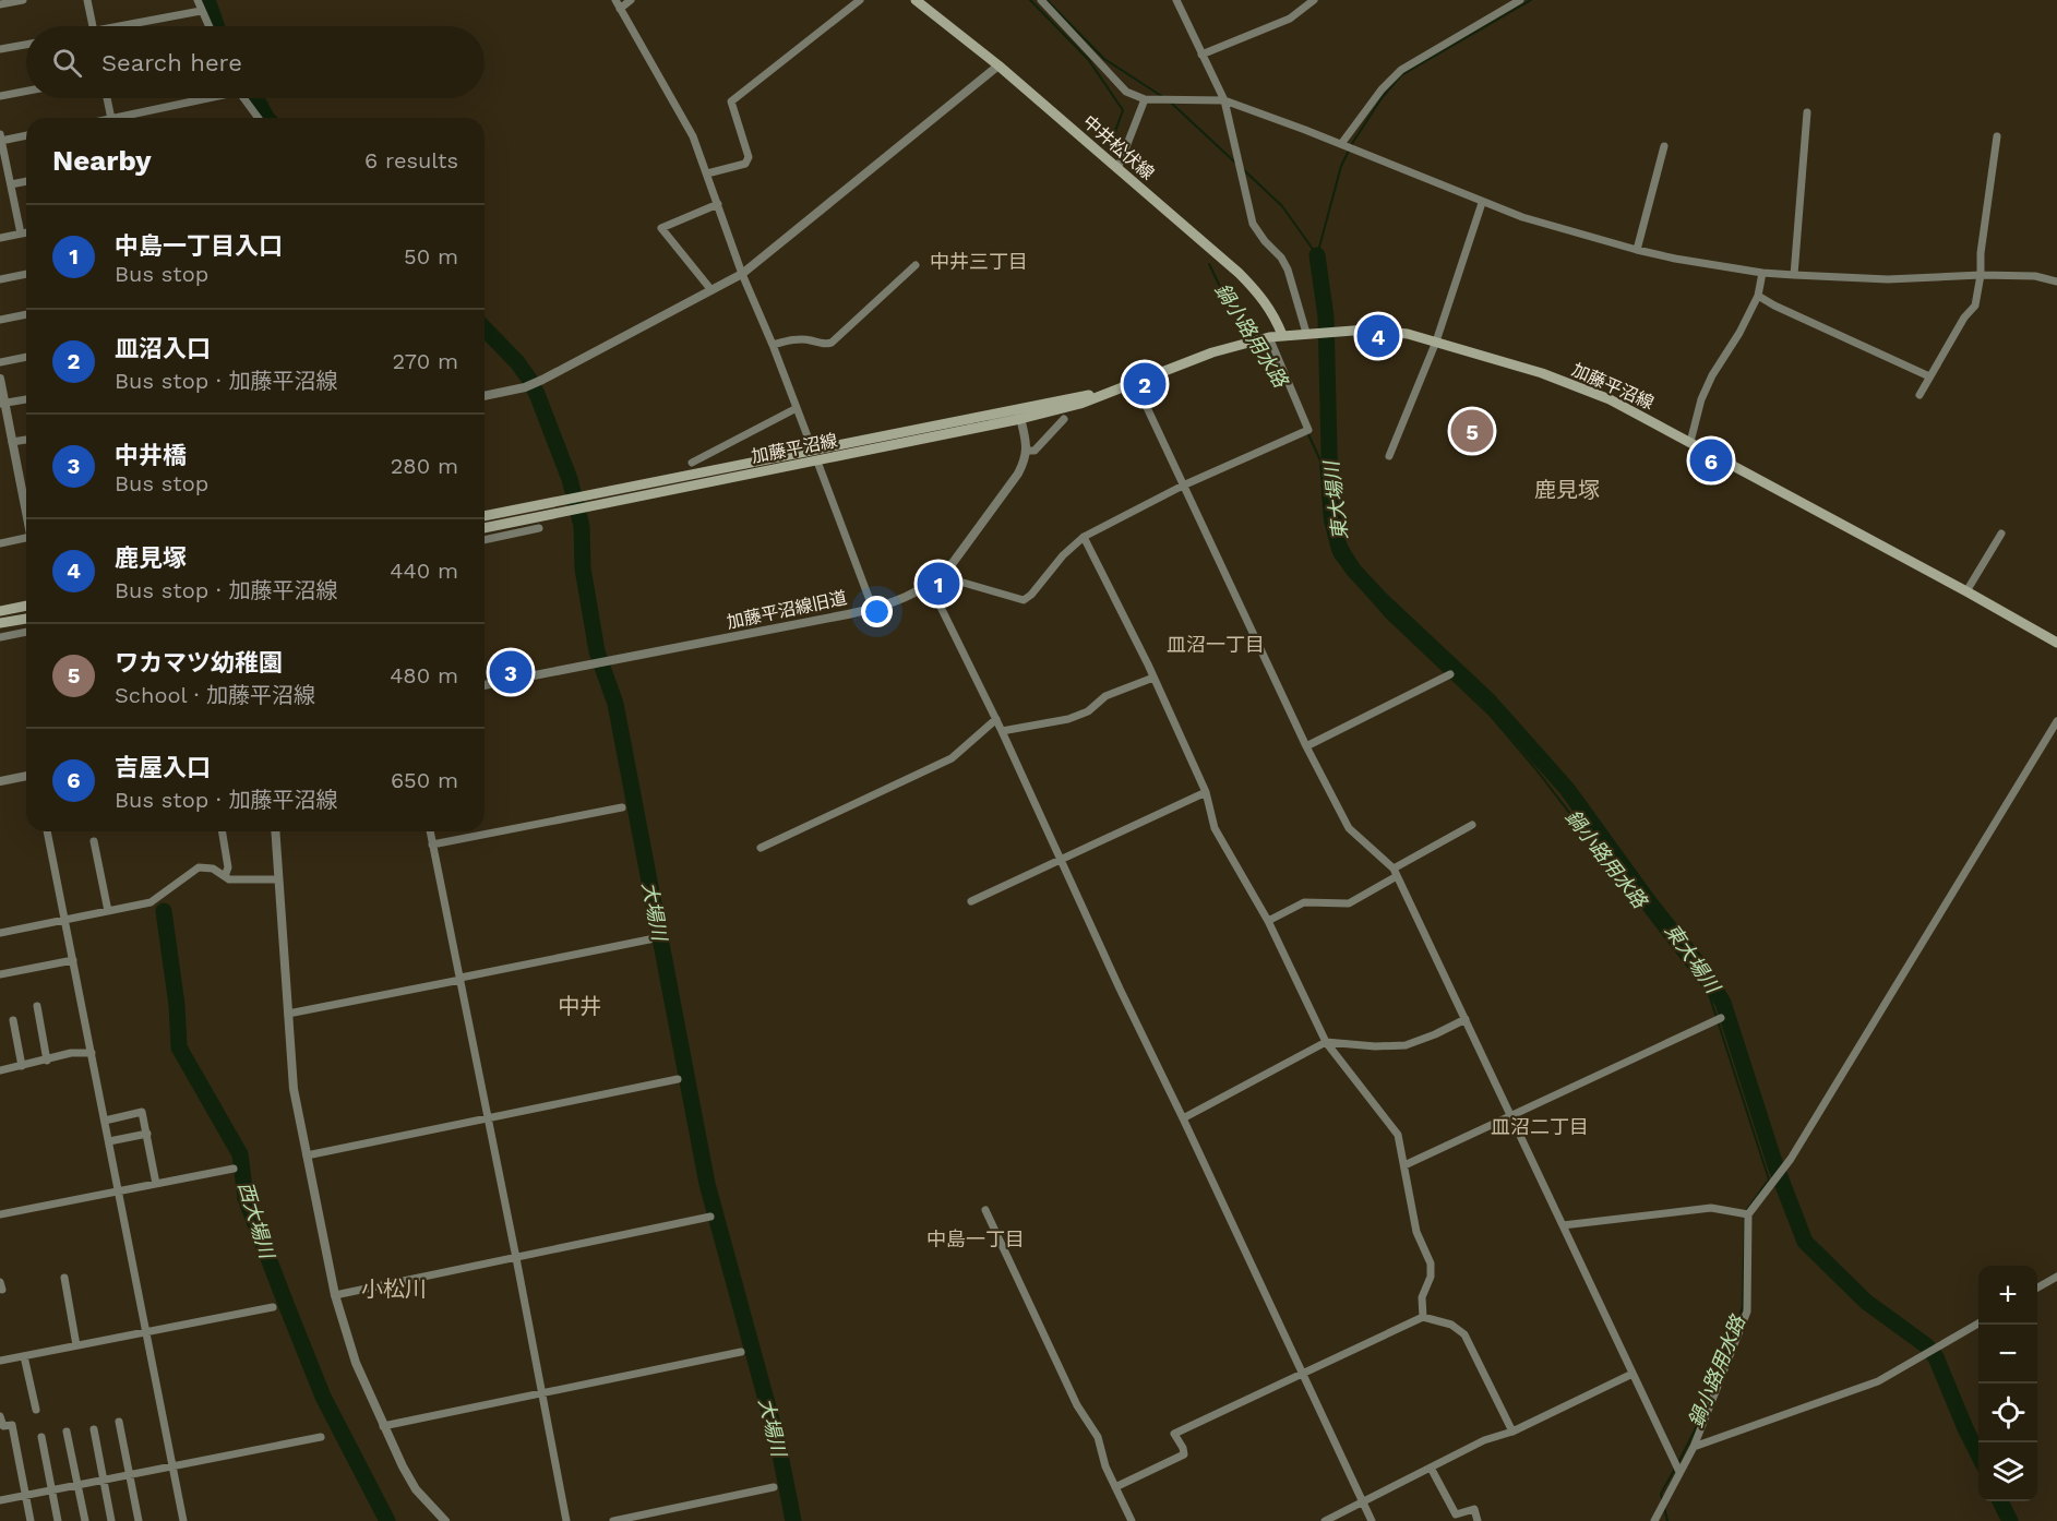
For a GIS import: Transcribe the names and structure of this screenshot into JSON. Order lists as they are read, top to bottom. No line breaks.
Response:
{"streets":{"main road":["中井松伏線","加藤平沼線"],"street":["加藤平沼線旧道"]},"crossings":[["中井松伏線","加藤平沼線"]],"districts":["中井三丁目","鹿見塚","皿沼一丁目","中井","皿沼二丁目","中島一丁目","小松川"],"water":["鍋小路用水路","東大場川","大場川","西大場川"],"page":{"search":"Search here","heading":["Nearby","6 results"],"list":[{"mark":"1","name":"中島一丁目入口","note":"Bus stop","value":"50 m"},{"mark":"2","name":"皿沼入口","note":"Bus stop · 加藤平沼線","value":"270 m"},{"mark":"3","name":"中井橋","note":"Bus stop","value":"280 m"},{"mark":"4","name":"鹿見塚","note":"Bus stop · 加藤平沼線","value":"440 m"},{"mark":"5","name":"ワカマツ幼稚園","note":"School · 加藤平沼線","value":"480 m"},{"mark":"6","name":"吉屋入口","note":"Bus stop · 加藤平沼線","value":"650 m"}],"pins":["4","2","5","6","1","3"],"map_buttons":["+","−"]}}
